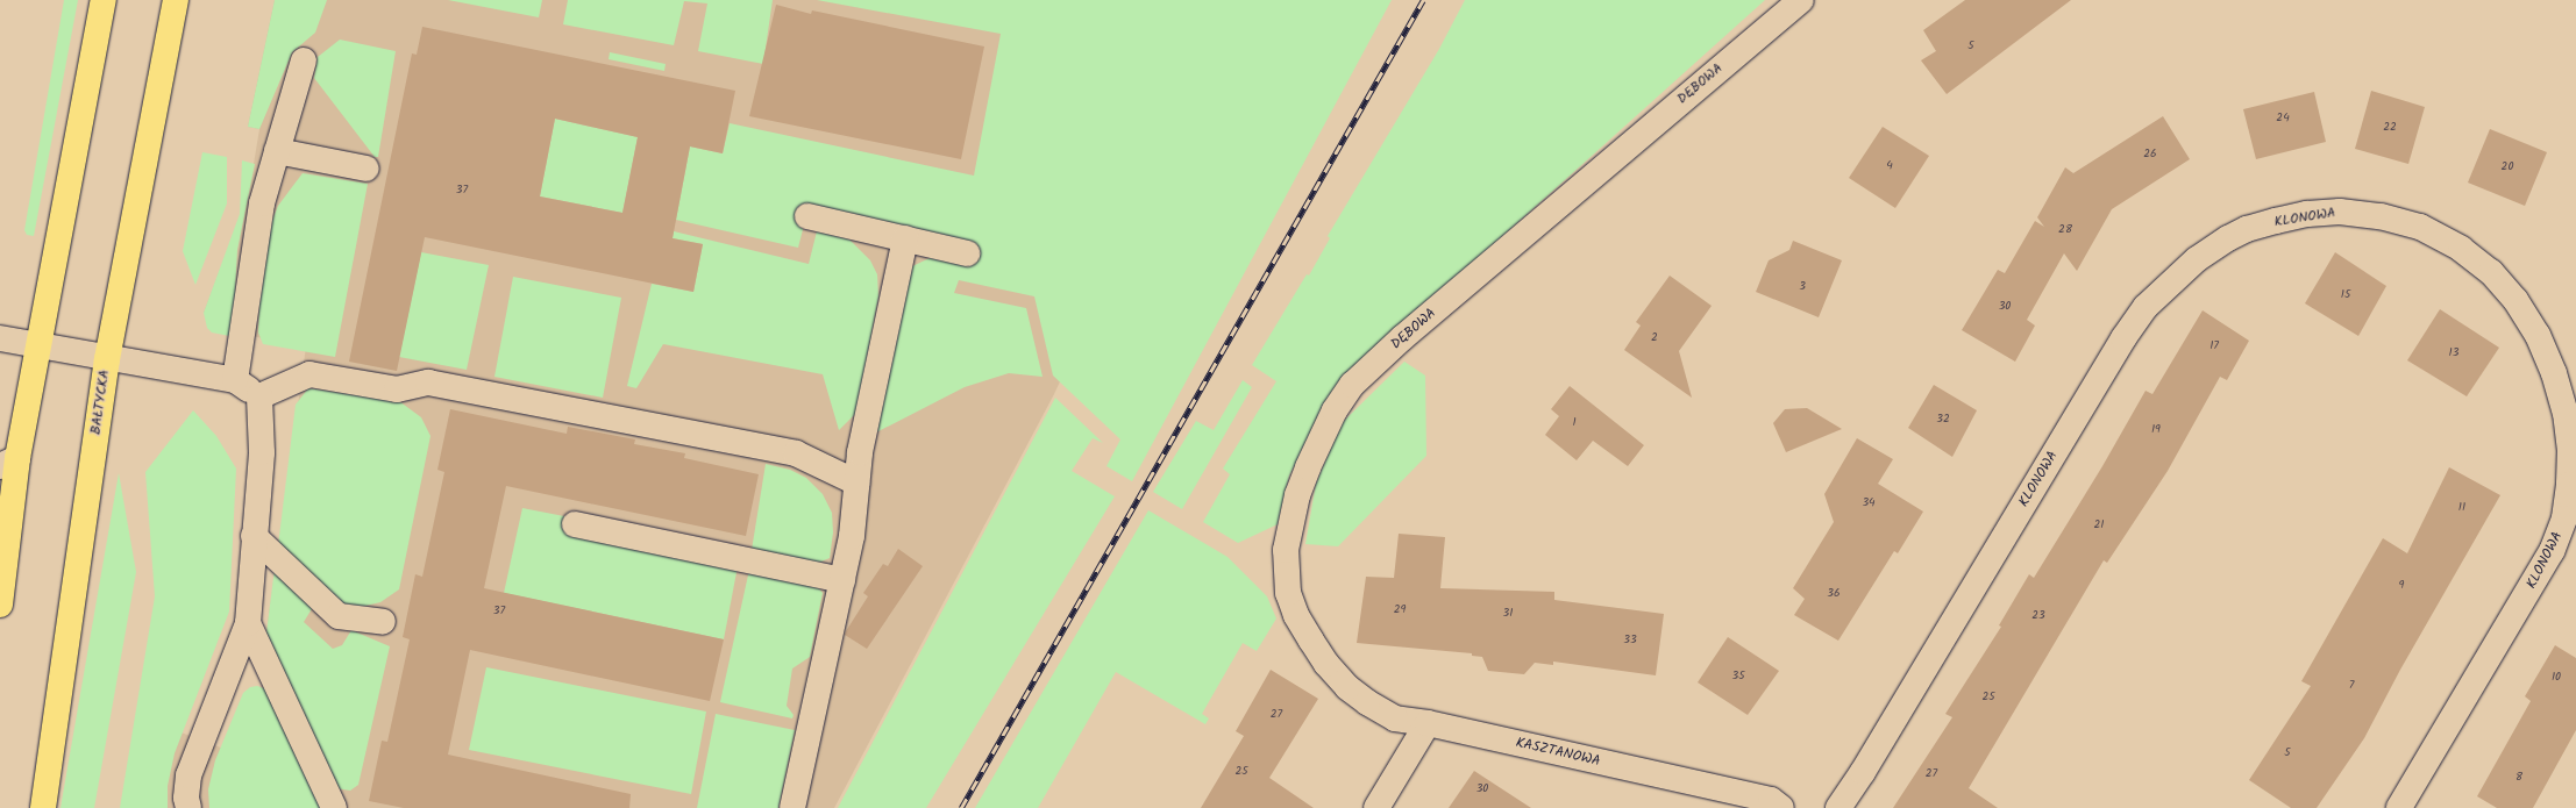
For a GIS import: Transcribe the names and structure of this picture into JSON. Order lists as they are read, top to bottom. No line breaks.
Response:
{"streets":{"main road":["BAŁTYCKA"],"street":["DĘBOWA","KLONOWA","KASZTANOWA"]},"crossings":[["DĘBOWA","KASZTANOWA"]],"house_numbers":["5","24","22","26","4","20","37","28","3","15","30","2","17","13","32","1","19","34","11","21","9","36","29","37","31","23","33","35","10","7","25","27","5","25","27","8","30"]}
